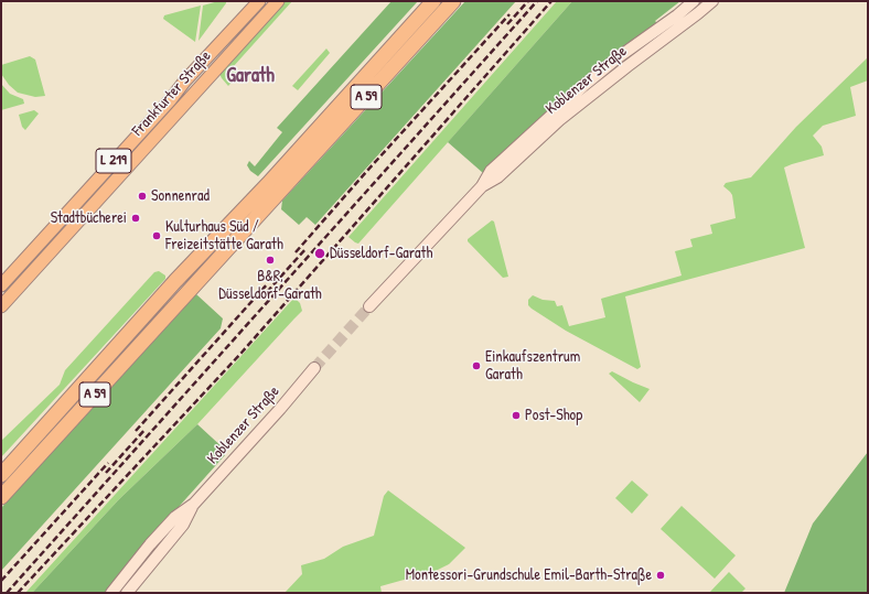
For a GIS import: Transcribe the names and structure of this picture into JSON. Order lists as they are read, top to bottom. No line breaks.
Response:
{"streets":{"highway":["A 59"],"main road":["Koblenzer Straße","Frankfurter Straße","L 219"]},"districts":["Garath"],"places":["Sonnenrad","Stadtbücherei","Kulturhaus Süd / Freizeitstätte Garath","Düsseldorf-Garath","B&R, Düsseldorf-Garath","Einkaufszentrum Garath","Post-Shop","Montessori-Grundschule Emil-Barth-Straße"]}
